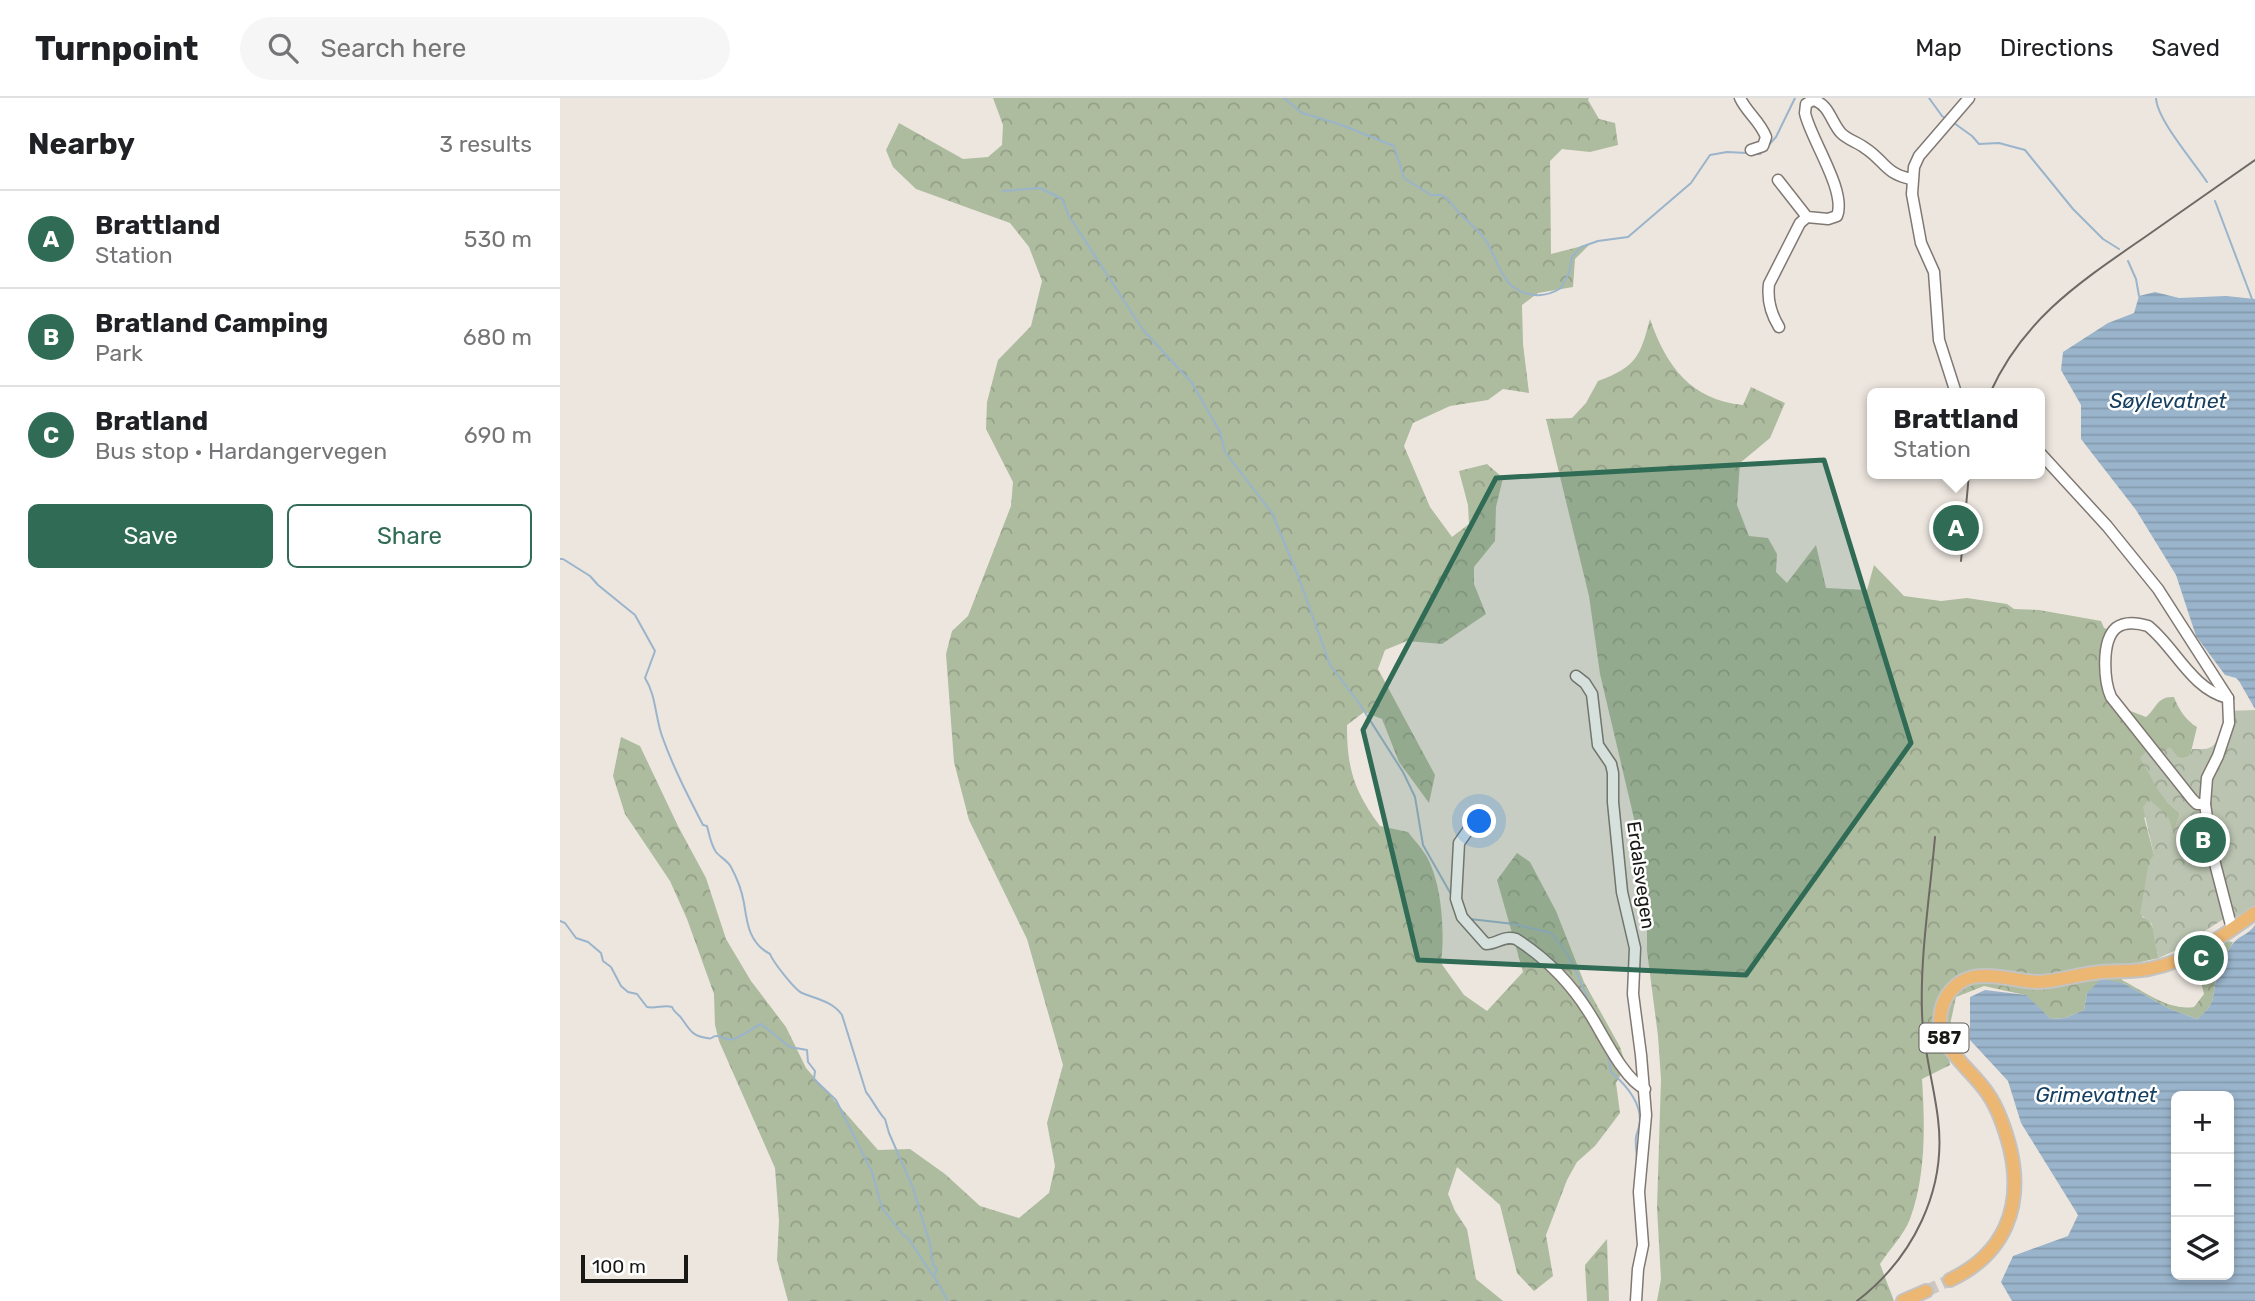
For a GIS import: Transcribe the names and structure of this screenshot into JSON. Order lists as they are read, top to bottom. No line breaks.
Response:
{"streets":{"main road":["587"],"street":["Erdalsvegen"]},"water":["Søylevatnet","Grimevatnet"],"scale_bar":"100 m","page":{"header":"Turnpoint","search":"Search here","nav":["Map","Directions","Saved"],"heading":["Nearby","3 results"],"list":[{"mark":"A","name":"Brattland","note":"Station","value":"530 m"},{"mark":"B","name":"Bratland Camping","note":"Park","value":"680 m"},{"mark":"C","name":"Bratland","note":"Bus stop · Hardangervegen","value":"690 m"}],"popup":["Brattland","Station"],"buttons":["Save","Share"],"pins":["A","B","C"],"map_buttons":["+","−"],"scale":"100 m"}}
